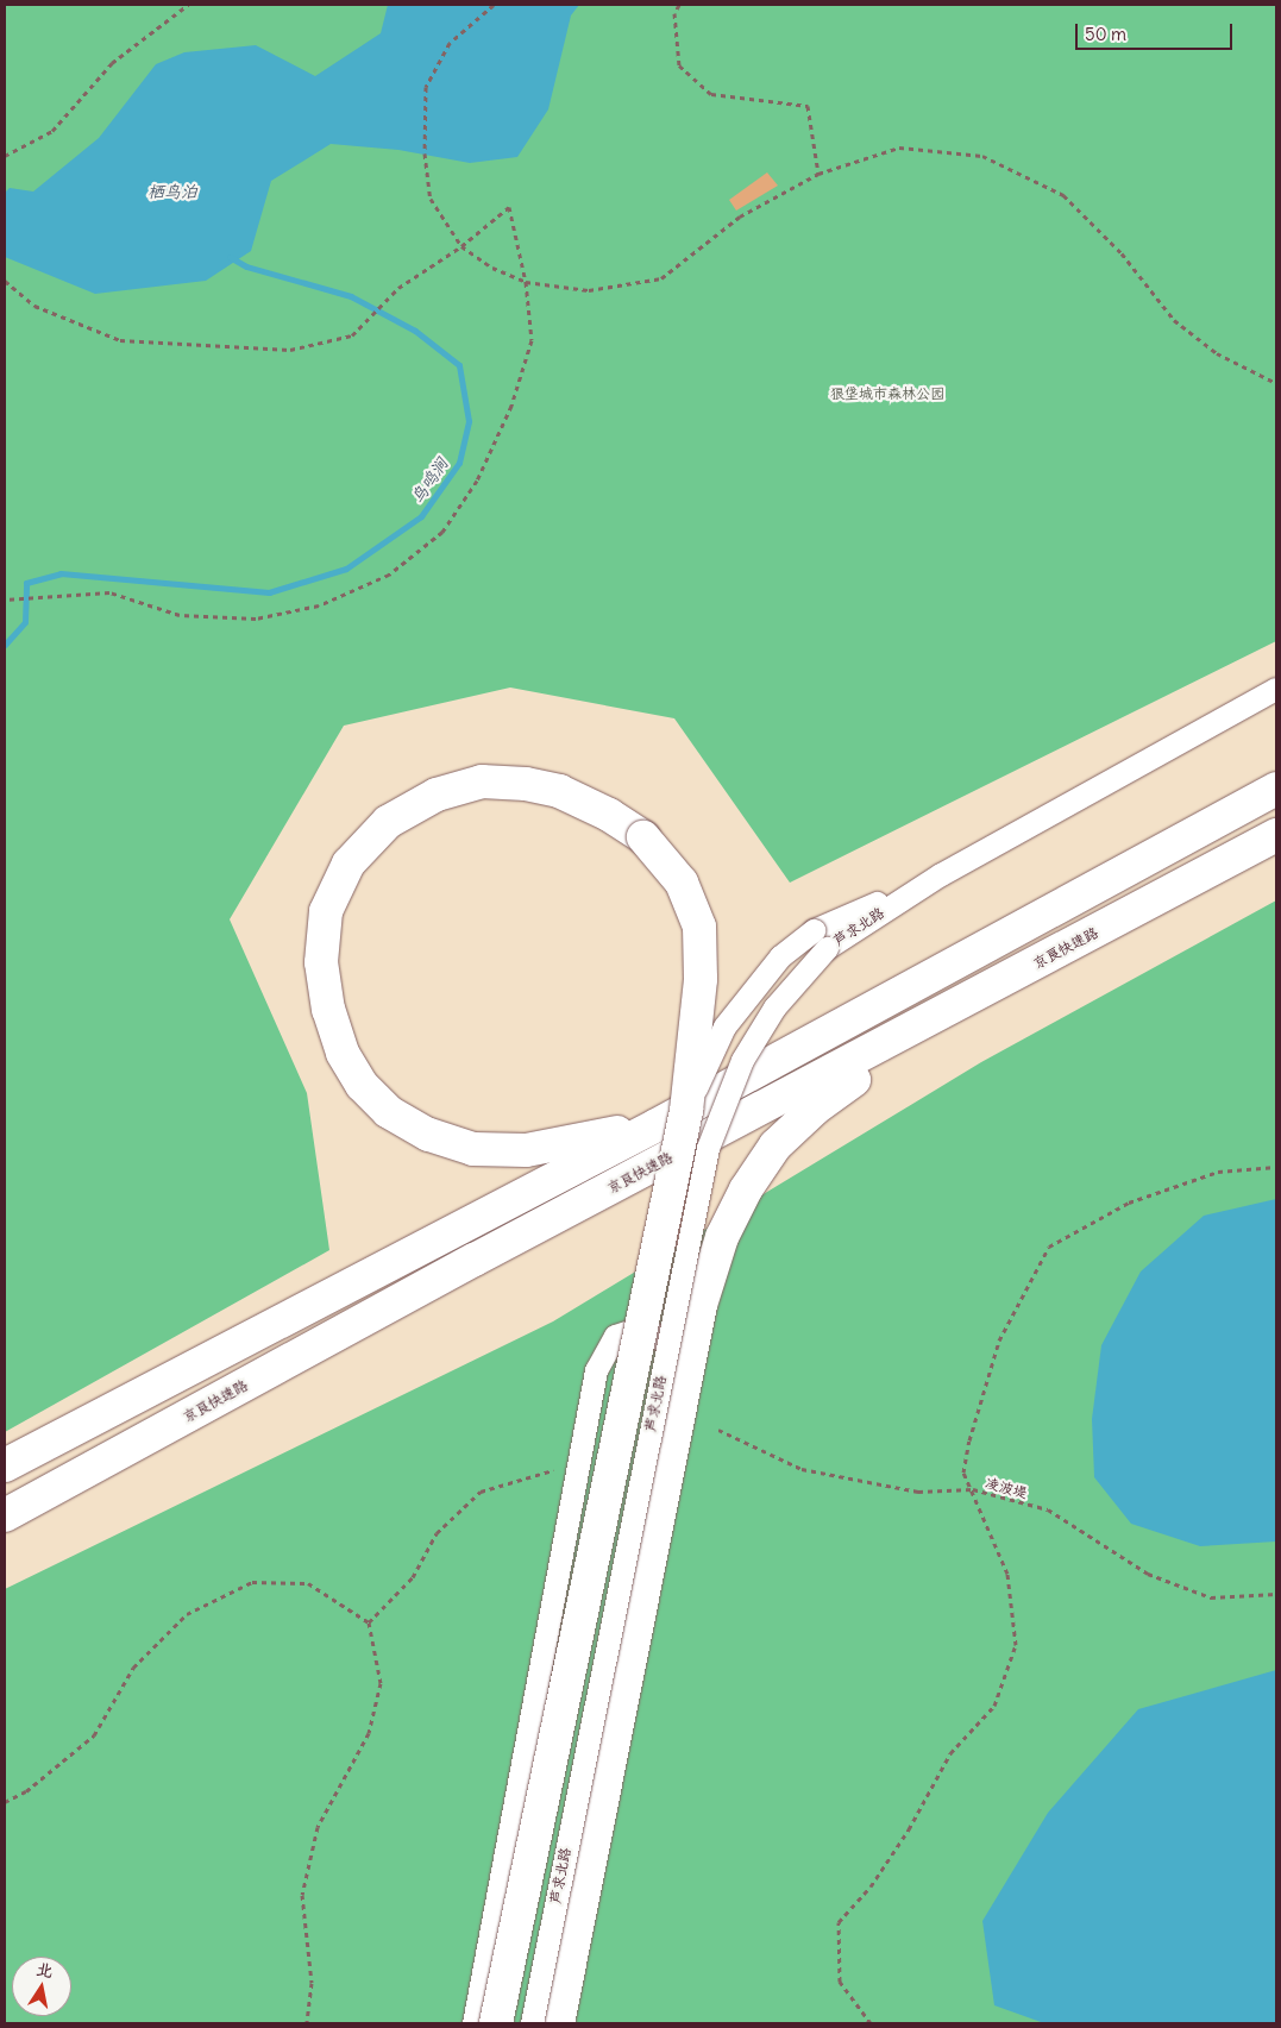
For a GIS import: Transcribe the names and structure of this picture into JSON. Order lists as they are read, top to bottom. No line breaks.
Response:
{"streets":{"highway":["京良快速路"],"street":["芦求北路"],"path":["凌波堤"]},"water":["栖鸟泊","鸟鸣涧"],"parks":["狼垡城市森林公园"],"scale_bar":"50 m","north":"top"}
